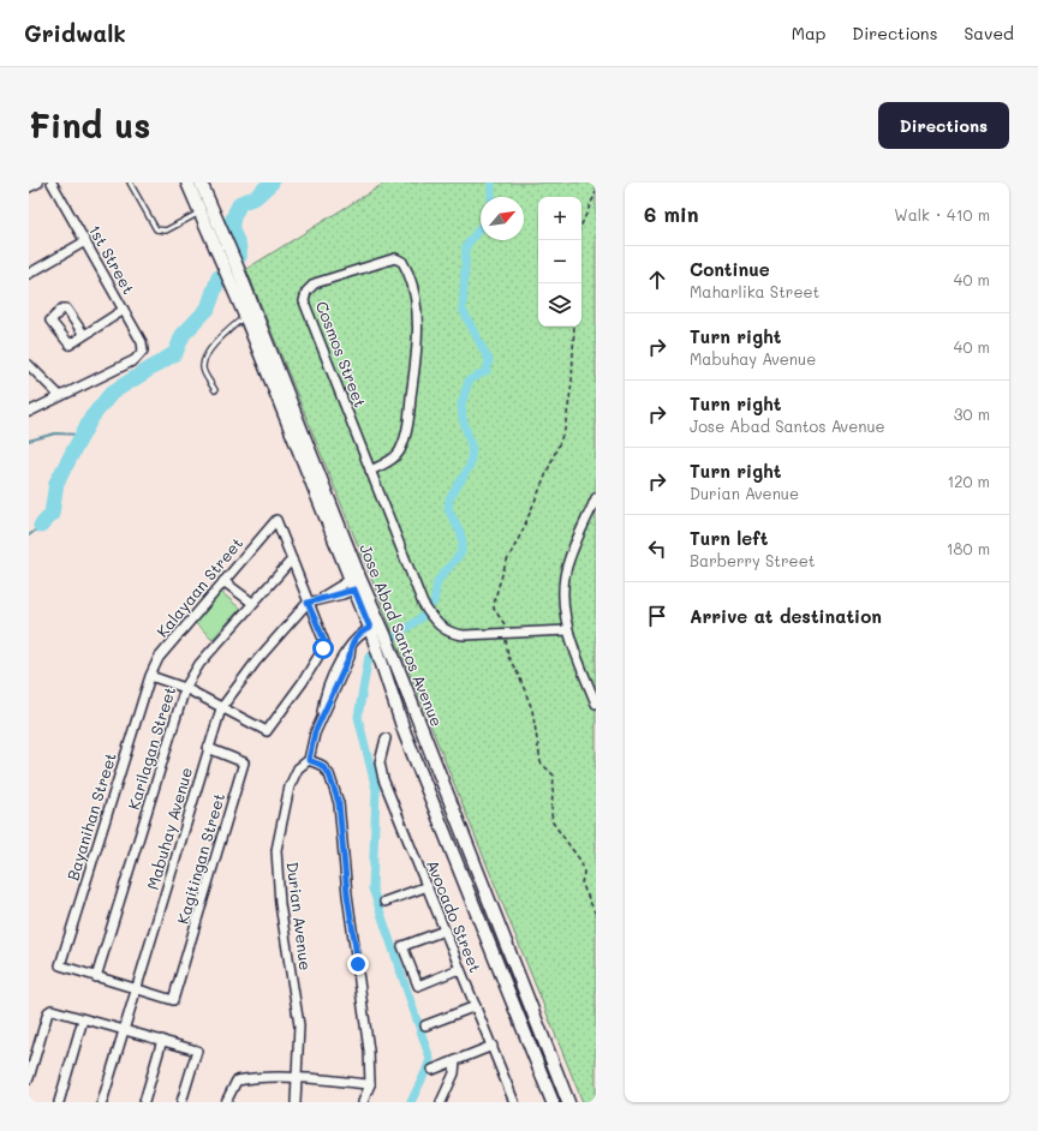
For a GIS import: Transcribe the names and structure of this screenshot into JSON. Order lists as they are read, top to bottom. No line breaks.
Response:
{"streets":{"main road":["Jose Abad Santos Avenue"],"street":["1st Street","Cosmos Street","Kalayaan Street","Karilagan Street","Bayanihan Street","Mabuhay Avenue","Kagitingan Street","Durian Avenue","Avocado Street"]},"crossings":[["Kalayaan Street","Karilagan Street"],["Kalayaan Street","Bayanihan Street"],["Jose Abad Santos Avenue","Durian Avenue"],["Karilagan Street","Bayanihan Street"],["Mabuhay Avenue","Kagitingan Street"]],"north":"top right","page":{"header":"Gridwalk","nav":["Map","Directions","Saved"],"buttons":"Directions","title":"Find us","heading":["6 min","Walk · 410 m"],"map_buttons":["+","−"],"list":[["Continue","Maharlika Street","40 m"],["Turn right","Mabuhay Avenue","40 m"],["Turn right","Jose Abad Santos Avenue","30 m"],["Turn right","Durian Avenue","120 m"],["Turn left","Barberry Street","180 m"],"Arrive at destination"]}}
